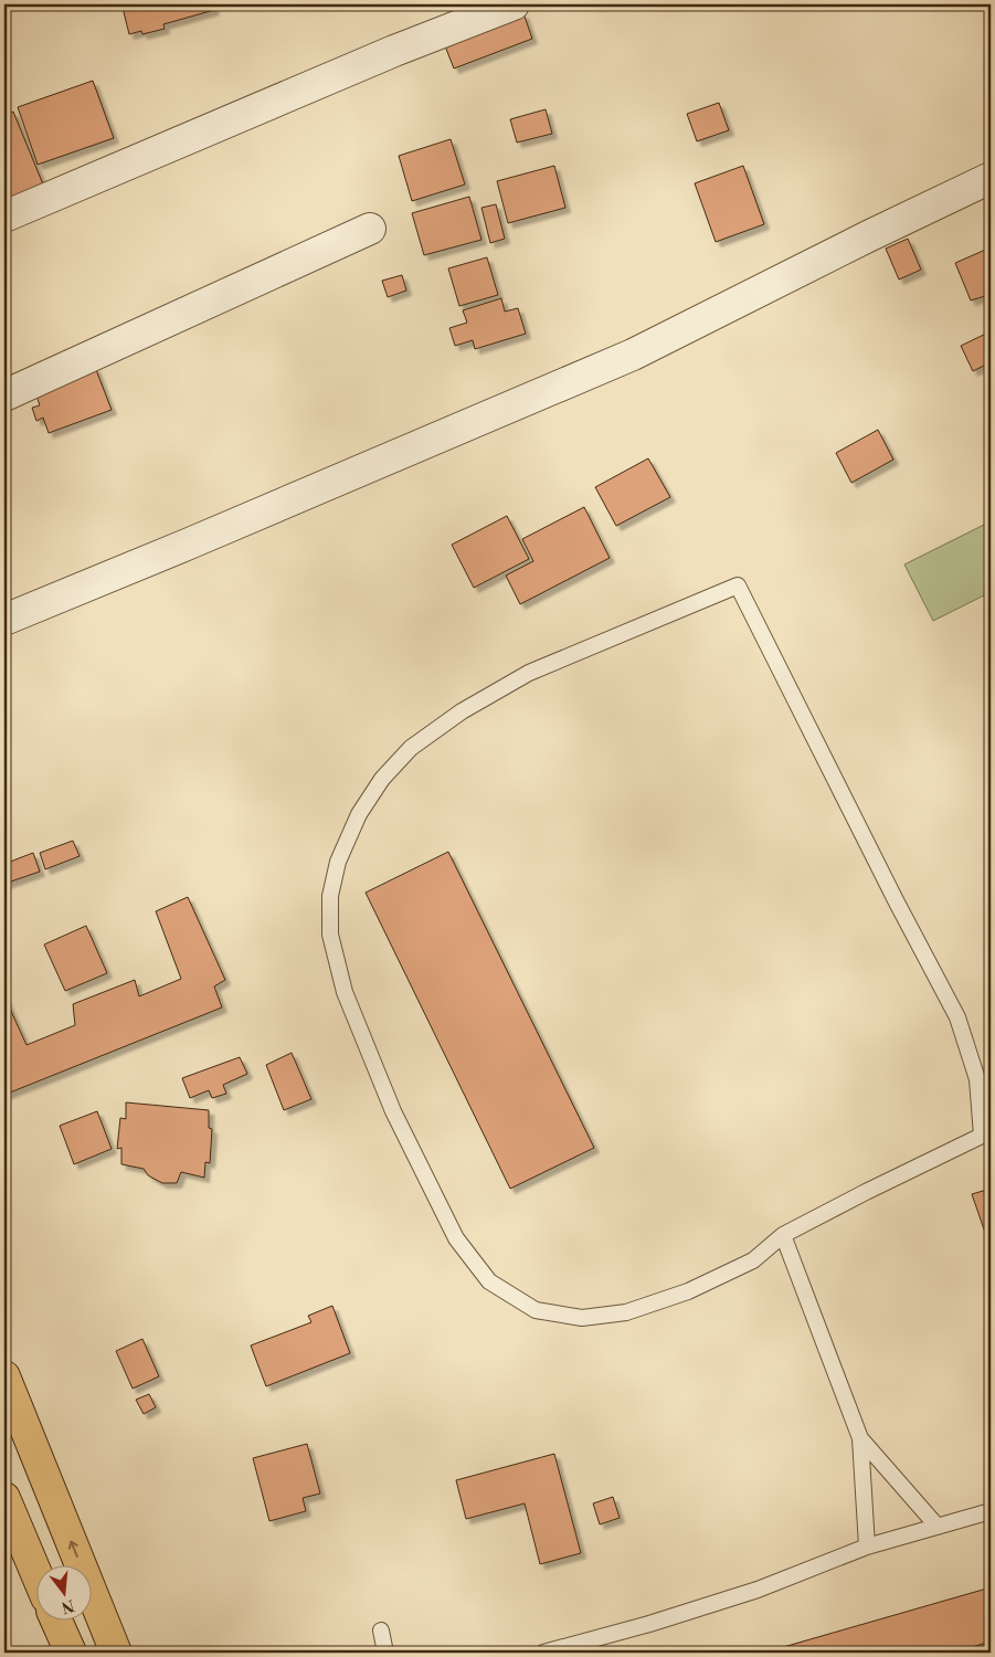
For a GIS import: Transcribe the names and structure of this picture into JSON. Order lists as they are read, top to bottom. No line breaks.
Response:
{"north":"bottom"}
